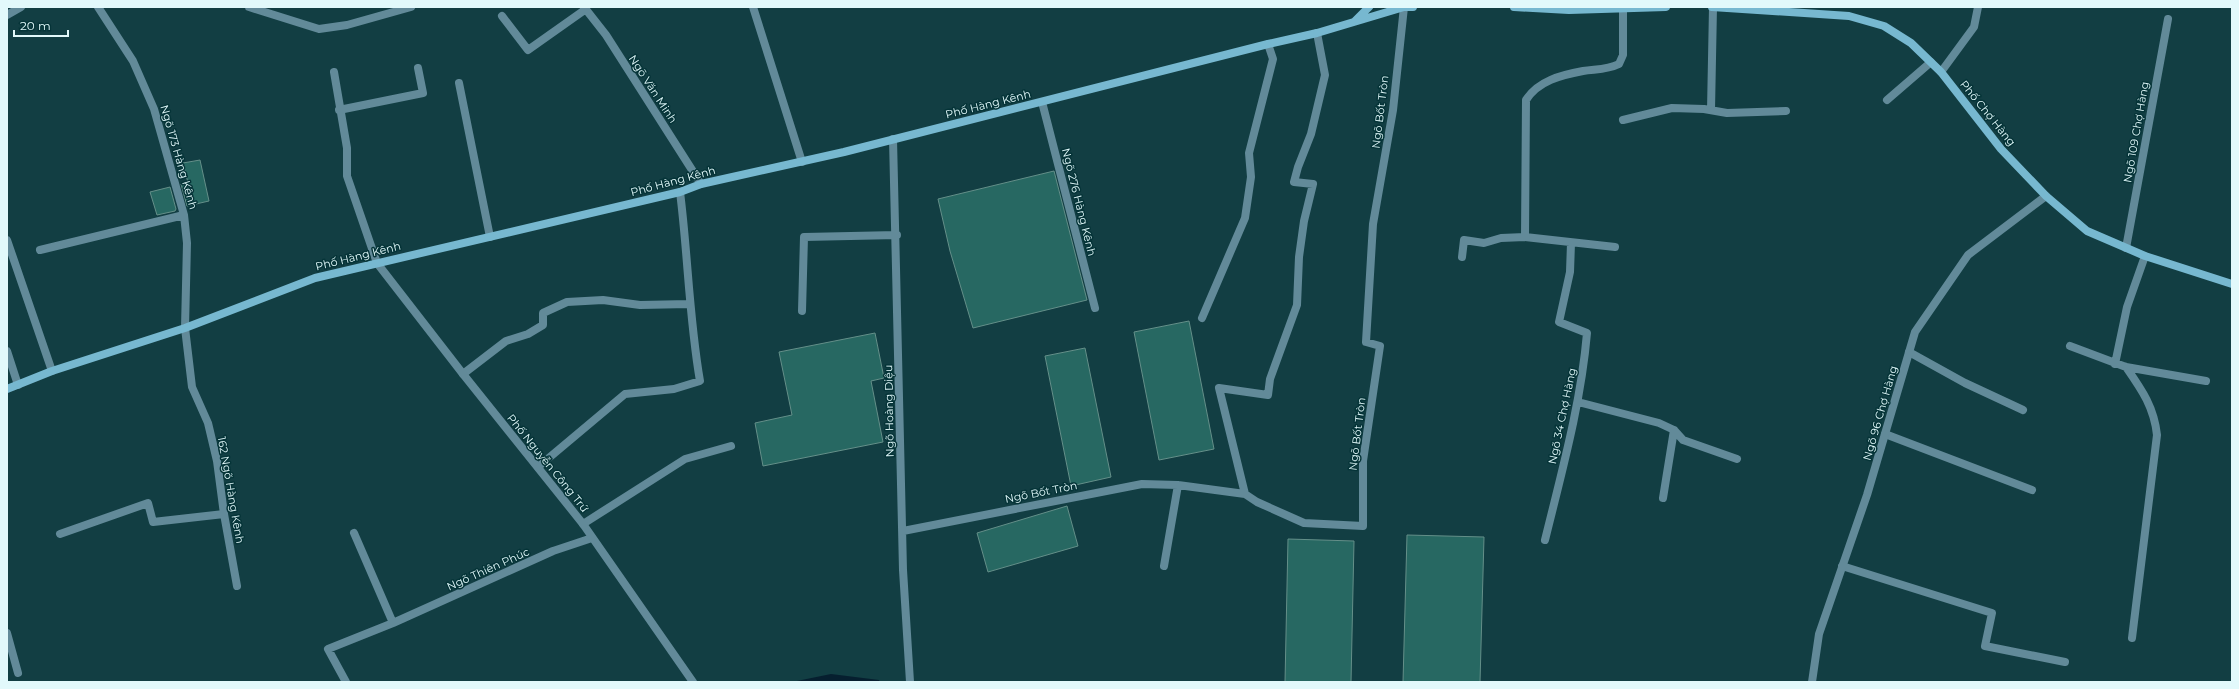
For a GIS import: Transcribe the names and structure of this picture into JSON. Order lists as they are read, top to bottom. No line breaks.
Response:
{"streets":{"street":["Ngõ Văn Minh","Phố Hàng Kênh","Ngõ Bốt Tròn","Phố Chợ Hàng","Ngõ 109 Chợ Hàng","Ngõ 173 Hàng Kênh","Ngõ 276 Hàng Kênh","Ngõ Hoàng Diệu","Ngõ 96 Chợ Hàng","Ngõ 34 Chợ Hàng","Phố Nguyễn Công Trứ","162 Ngõ Hàng Kênh","Ngõ Thiên Phúc"]},"crossings":[["Ngõ Văn Minh","Phố Hàng Kênh"],["Phố Hàng Kênh","Ngõ Bốt Tròn"],["Phố Hàng Kênh","Ngõ 173 Hàng Kênh"],["Phố Hàng Kênh","Ngõ 276 Hàng Kênh"],["Phố Hàng Kênh","Ngõ Hoàng Diệu"],["Phố Hàng Kênh","Phố Nguyễn Công Trứ"],["Phố Hàng Kênh","162 Ngõ Hàng Kênh"],["Ngõ Bốt Tròn","Ngõ Hoàng Diệu"],["Phố Chợ Hàng","Ngõ 109 Chợ Hàng"],["Phố Chợ Hàng","Ngõ 96 Chợ Hàng"],["Ngõ 173 Hàng Kênh","162 Ngõ Hàng Kênh"],["Phố Nguyễn Công Trứ","Ngõ Thiên Phúc"]],"scale_bar":"20 m"}
